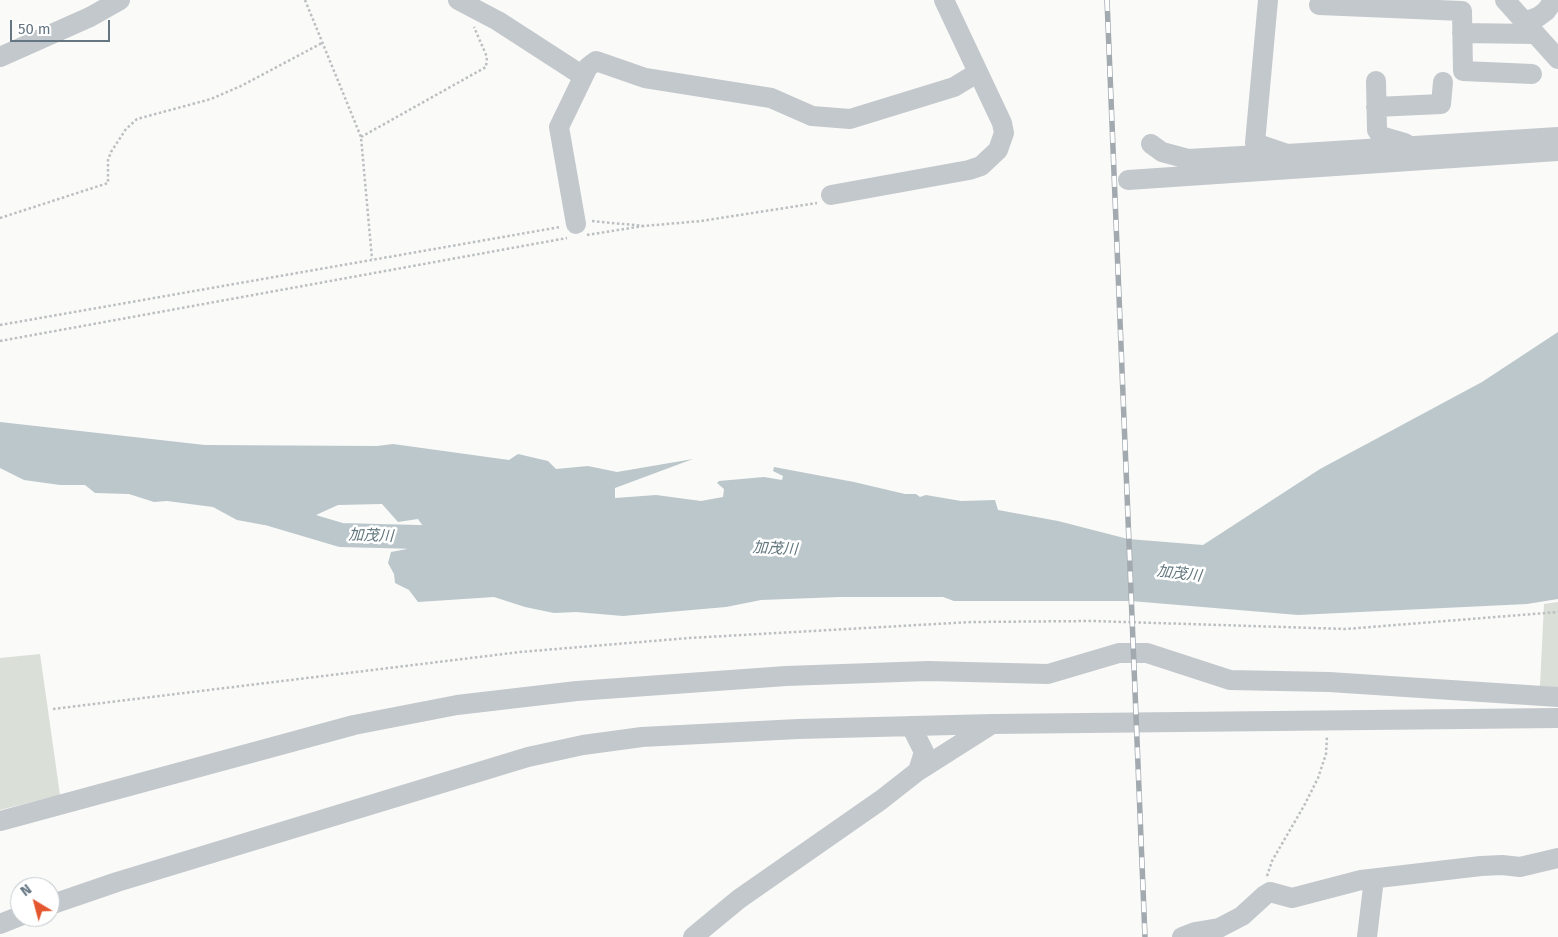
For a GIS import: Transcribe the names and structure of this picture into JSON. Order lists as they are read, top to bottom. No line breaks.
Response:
{"water":["加茂川"],"scale_bar":"50 m","north":"top left"}
